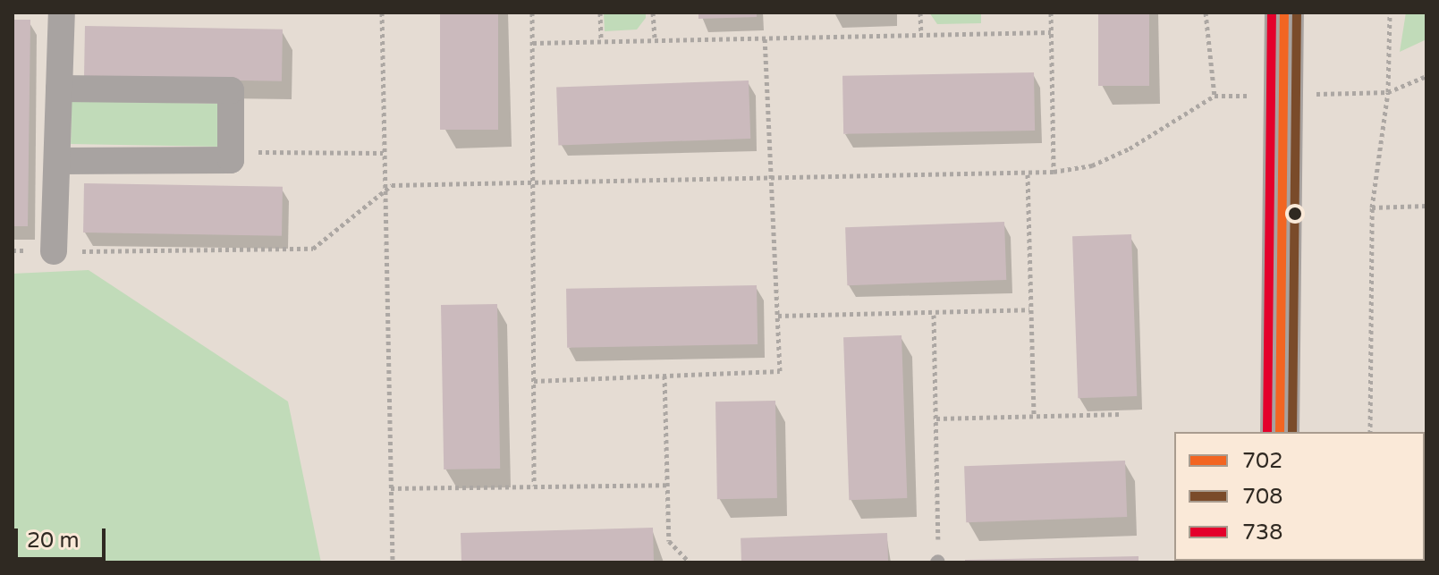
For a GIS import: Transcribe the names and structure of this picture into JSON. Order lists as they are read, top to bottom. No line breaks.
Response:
{"lines":["transit line 702","transit line 708","transit line 738"],"legend":["702","708","738"],"scale_bar":"20 m"}
